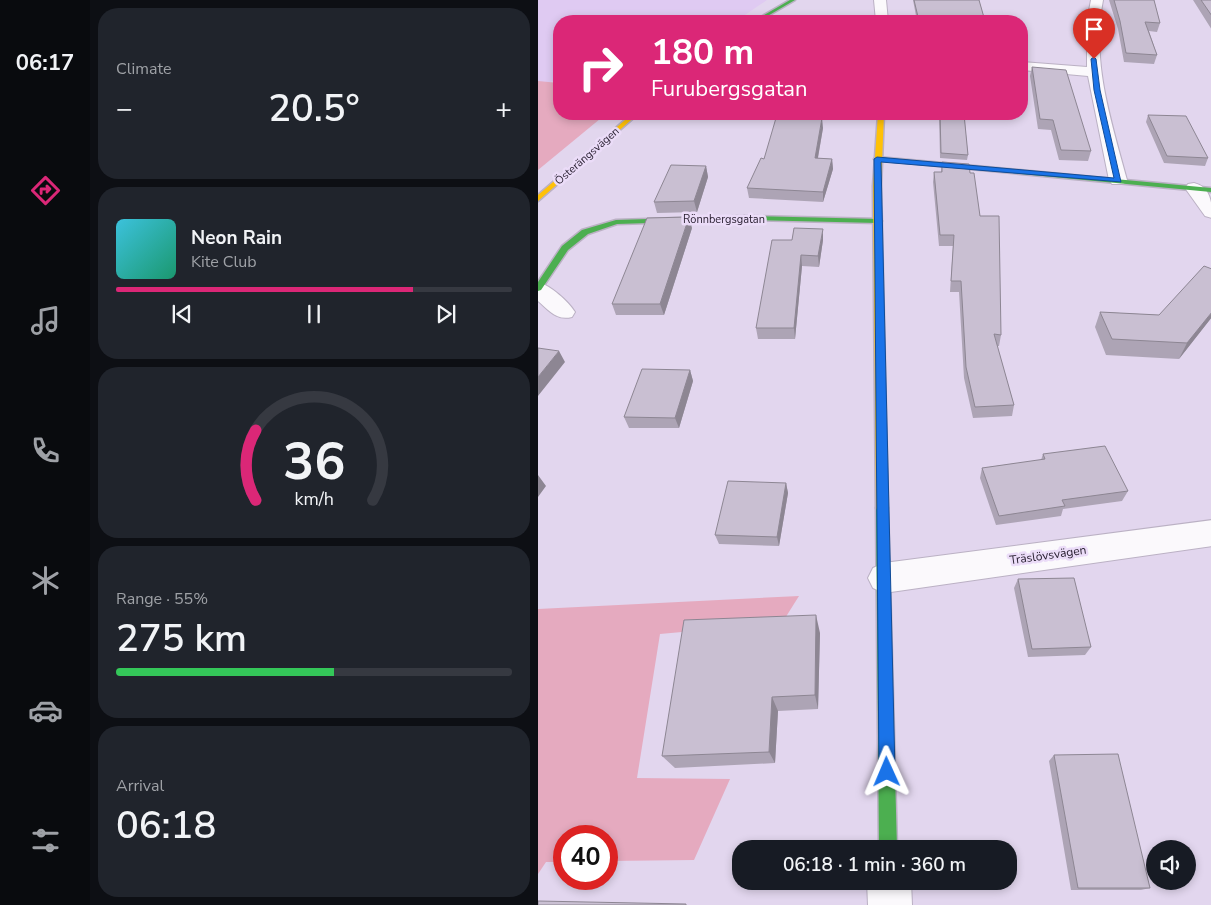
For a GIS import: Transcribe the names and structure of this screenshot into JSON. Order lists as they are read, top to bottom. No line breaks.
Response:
{"streets":{"street":["Österängsvägen","Rönnbergsgatan","Träslövsvägen"]},"page":{"tabs":"06:17","tile":["Climate",["Range · 55%","275 km"],["Arrival","06:18"]],"turn":["180 m","Furubergsgatan"],"heat":["−","20.5°","+"],"song":["Neon Rain","Kite Club"],"limit":"40","trip":"06:18 · 1 min · 360 m","gauge":["36","km/h"]}}
